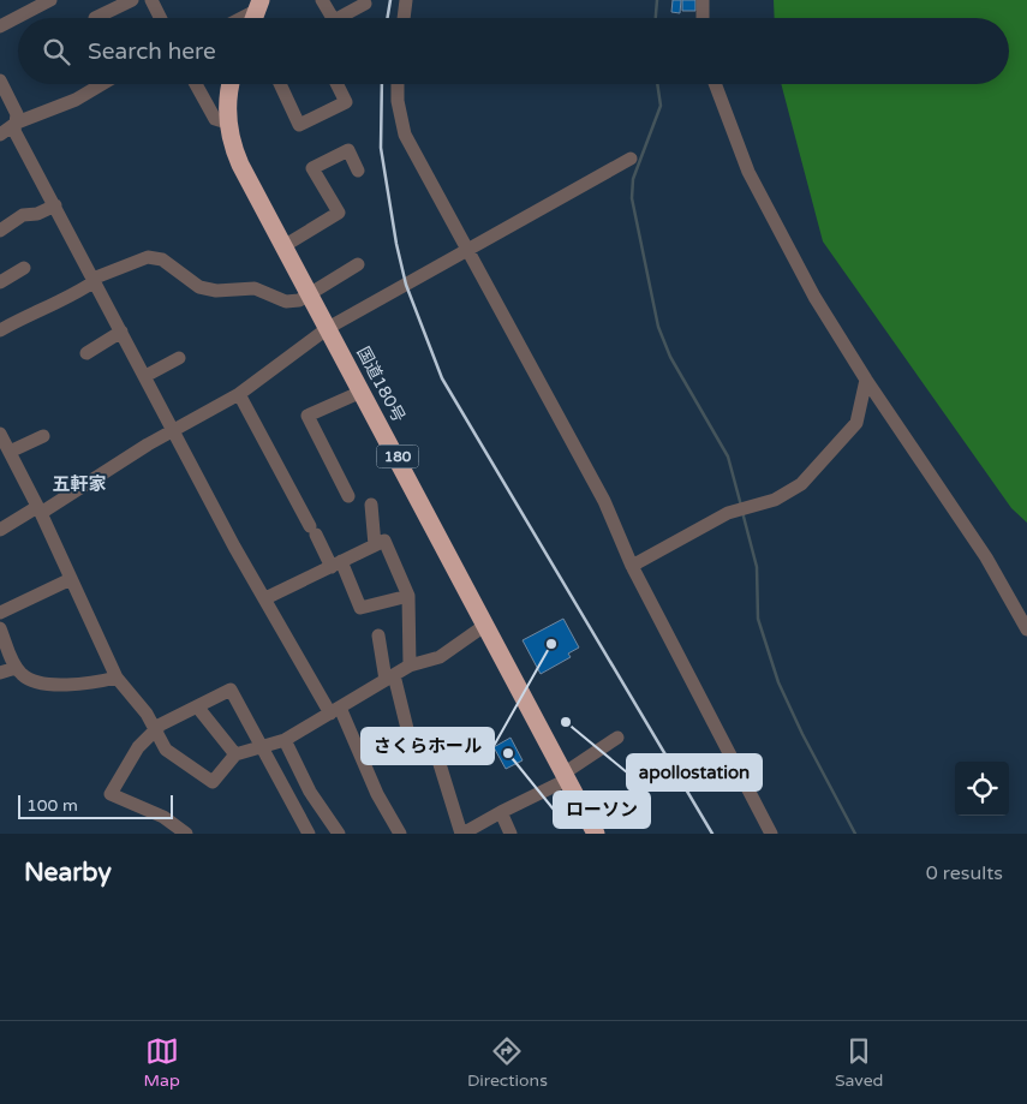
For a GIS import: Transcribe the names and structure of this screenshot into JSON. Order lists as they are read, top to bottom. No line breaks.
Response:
{"streets":{"highway":["国道180号","180"]},"districts":["五軒家"],"places":["さくらホール","apollostation","ローソン"],"scale_bar":"100 m","page":{"search":"Search here","scale":"100 m","heading":["Nearby","0 results"],"nav":["Map","Directions","Saved"]}}
